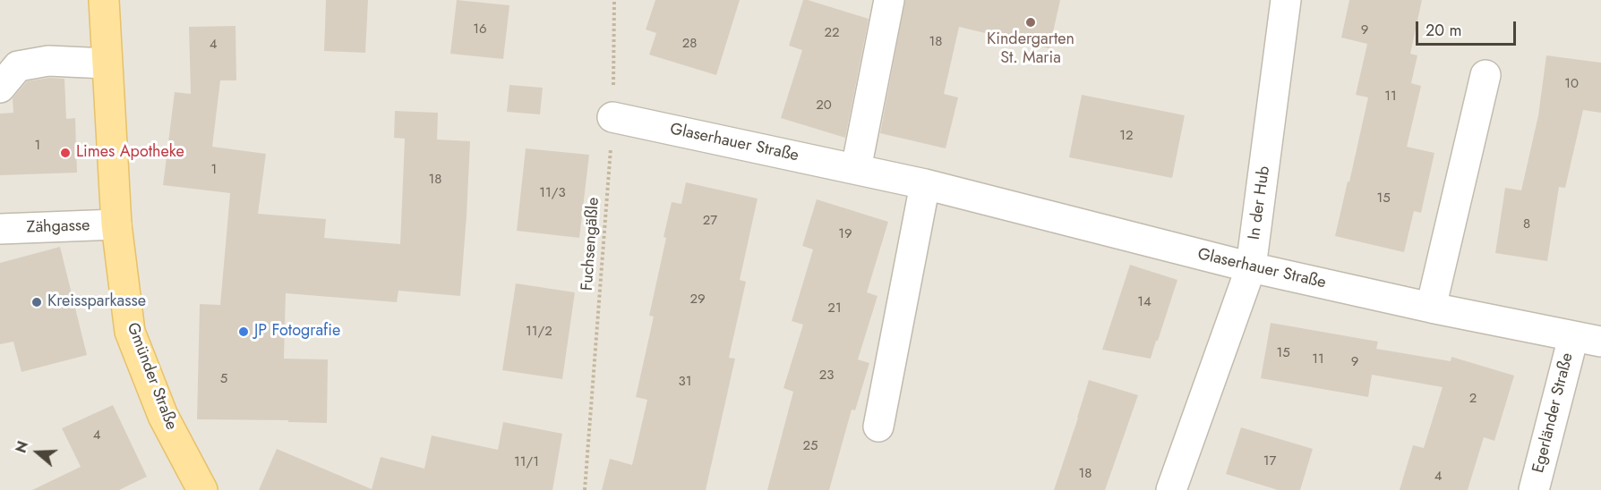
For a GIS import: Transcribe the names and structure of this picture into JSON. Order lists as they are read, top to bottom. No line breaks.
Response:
{"streets":{"main road":["Gmünder Straße"],"street":["Glaserhauer Straße","In der Hub","Zähgasse","Egerländer Straße"],"path":["Fuchsengäßle"]},"crossings":[["Glaserhauer Straße","In der Hub"],["Glaserhauer Straße","Fuchsengäßle"],["Glaserhauer Straße","Egerländer Straße"],["Zähgasse","Gmünder Straße"]],"places":["Kindergarten St. Maria","Limes Apotheke","Kreissparkasse","JP Fotografie"],"house_numbers":["16","9","22","18","28","4","10","11","20","12","1","1","18","11/3","15","27","8","19","29","14","21","11/2","15","11","9","23","5","31","2","4","25","17","11/1","18","4"],"scale_bar":"20 m","north":"left"}
